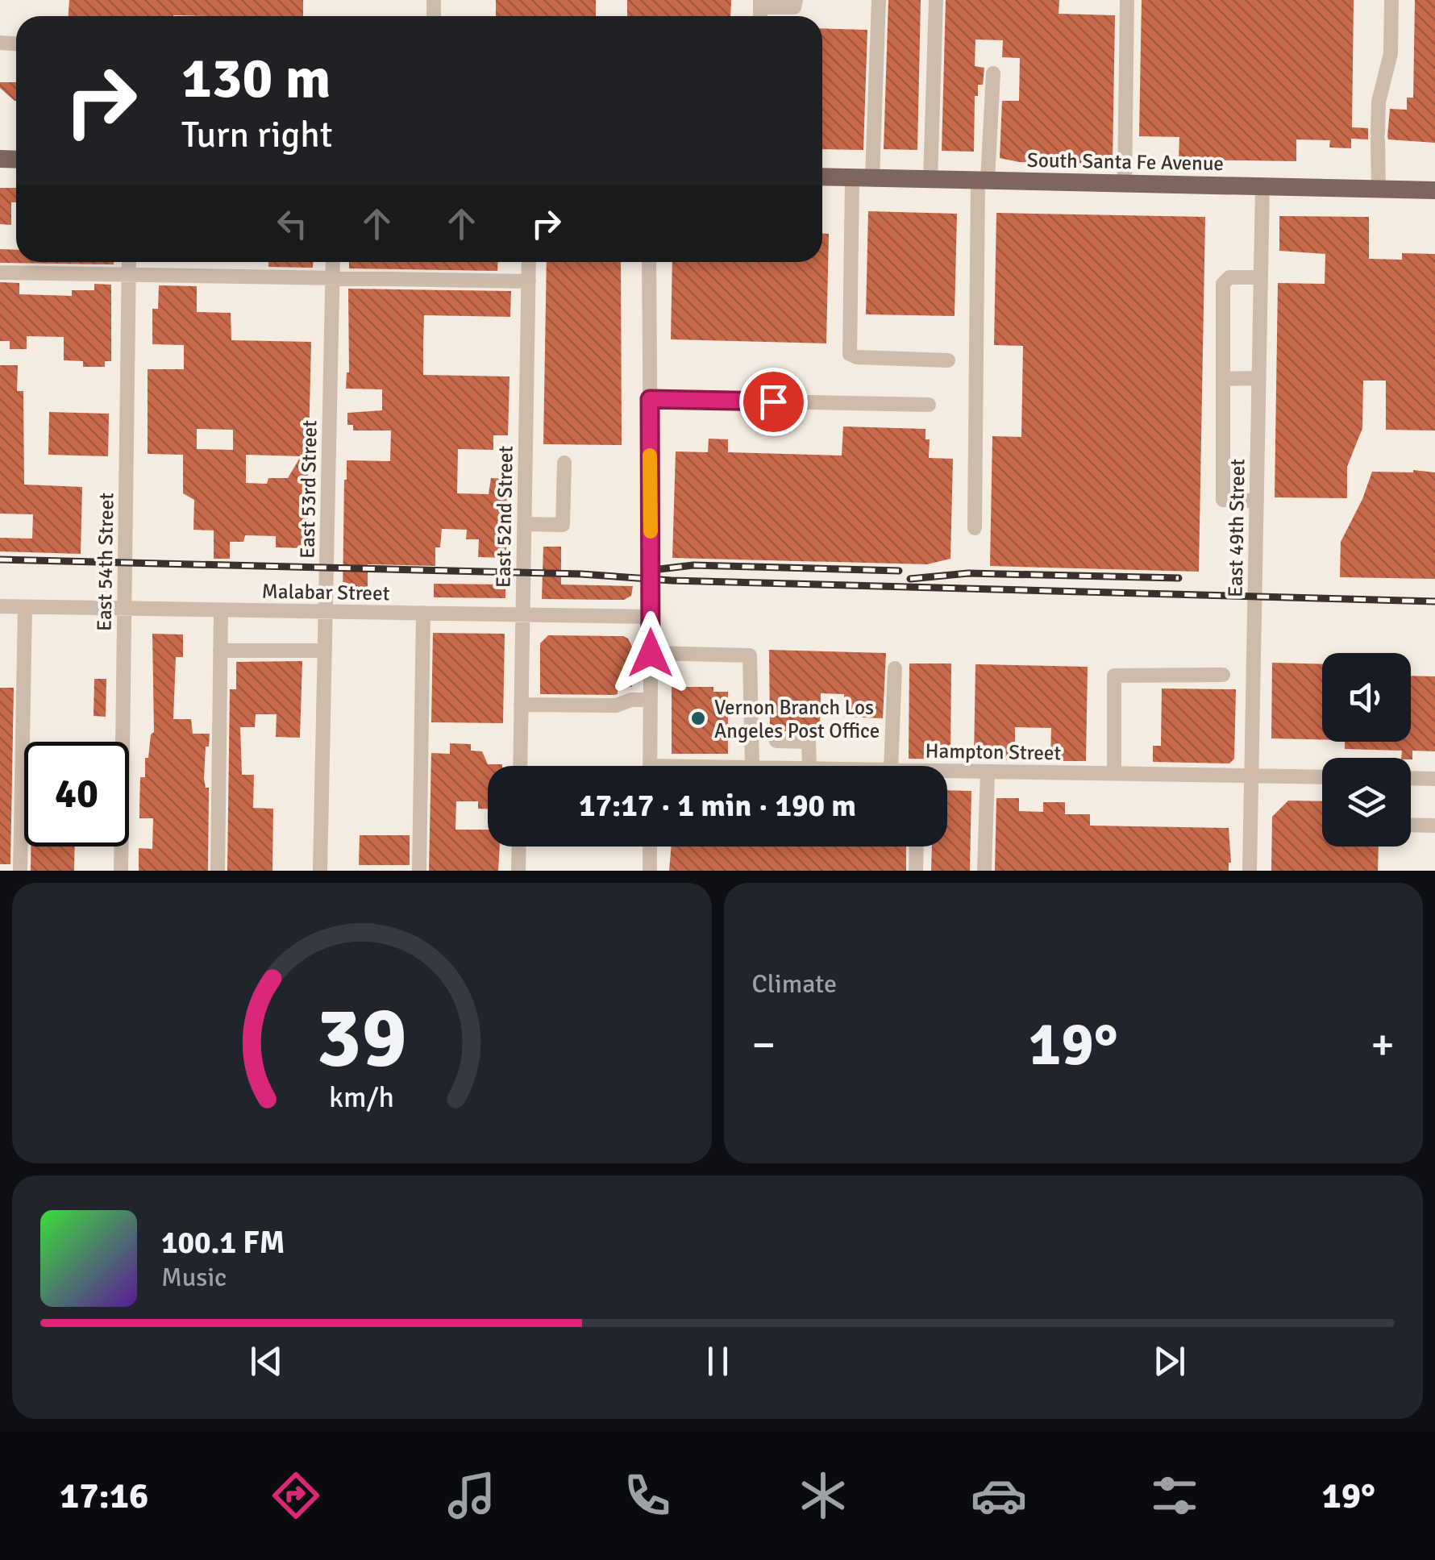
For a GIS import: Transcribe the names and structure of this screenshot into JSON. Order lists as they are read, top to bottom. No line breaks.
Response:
{"streets":{"main road":["South Santa Fe Avenue"],"street":["East 53rd Street","East 52nd Street","East 49th Street","East 54th Street","Malabar Street","Hampton Street"]},"crossings":[["South Santa Fe Avenue","East 49th Street"],["East 53rd Street","Malabar Street"],["East 52nd Street","Malabar Street"],["East 49th Street","Hampton Street"],["East 54th Street","Malabar Street"]],"places":["Vernon Branch Los Angeles Post Office"],"page":{"turn":["130 m","Turn right"],"limit":"40","trip":"17:17 · 1 min · 190 m","tile":"Climate","heat":["−","19°","+"],"song":["100.1 FM","Music"],"tabs":["17:16","19°"],"gauge":["39","km/h"]}}
